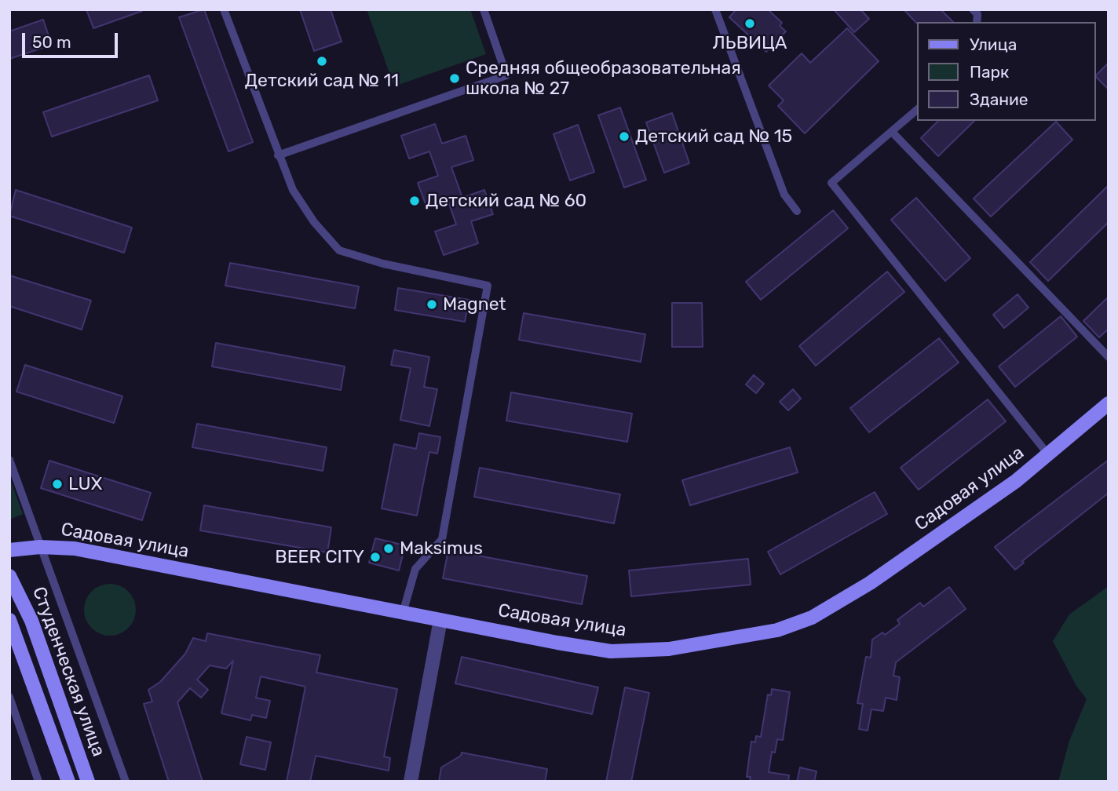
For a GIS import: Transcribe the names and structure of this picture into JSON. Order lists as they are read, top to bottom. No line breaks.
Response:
{"streets":{"main road":["Садовая улица","Студенческая улица"]},"places":["ЛЬВИЦА","Детский сад № 11","Средняя общеобразовательная школа № 27","Детский сад № 15","Детский сад № 60","Magnet","LUX","Maksimus","BEER CITY"],"legend":["Улица","Парк","Здание"],"scale_bar":"50 m"}
